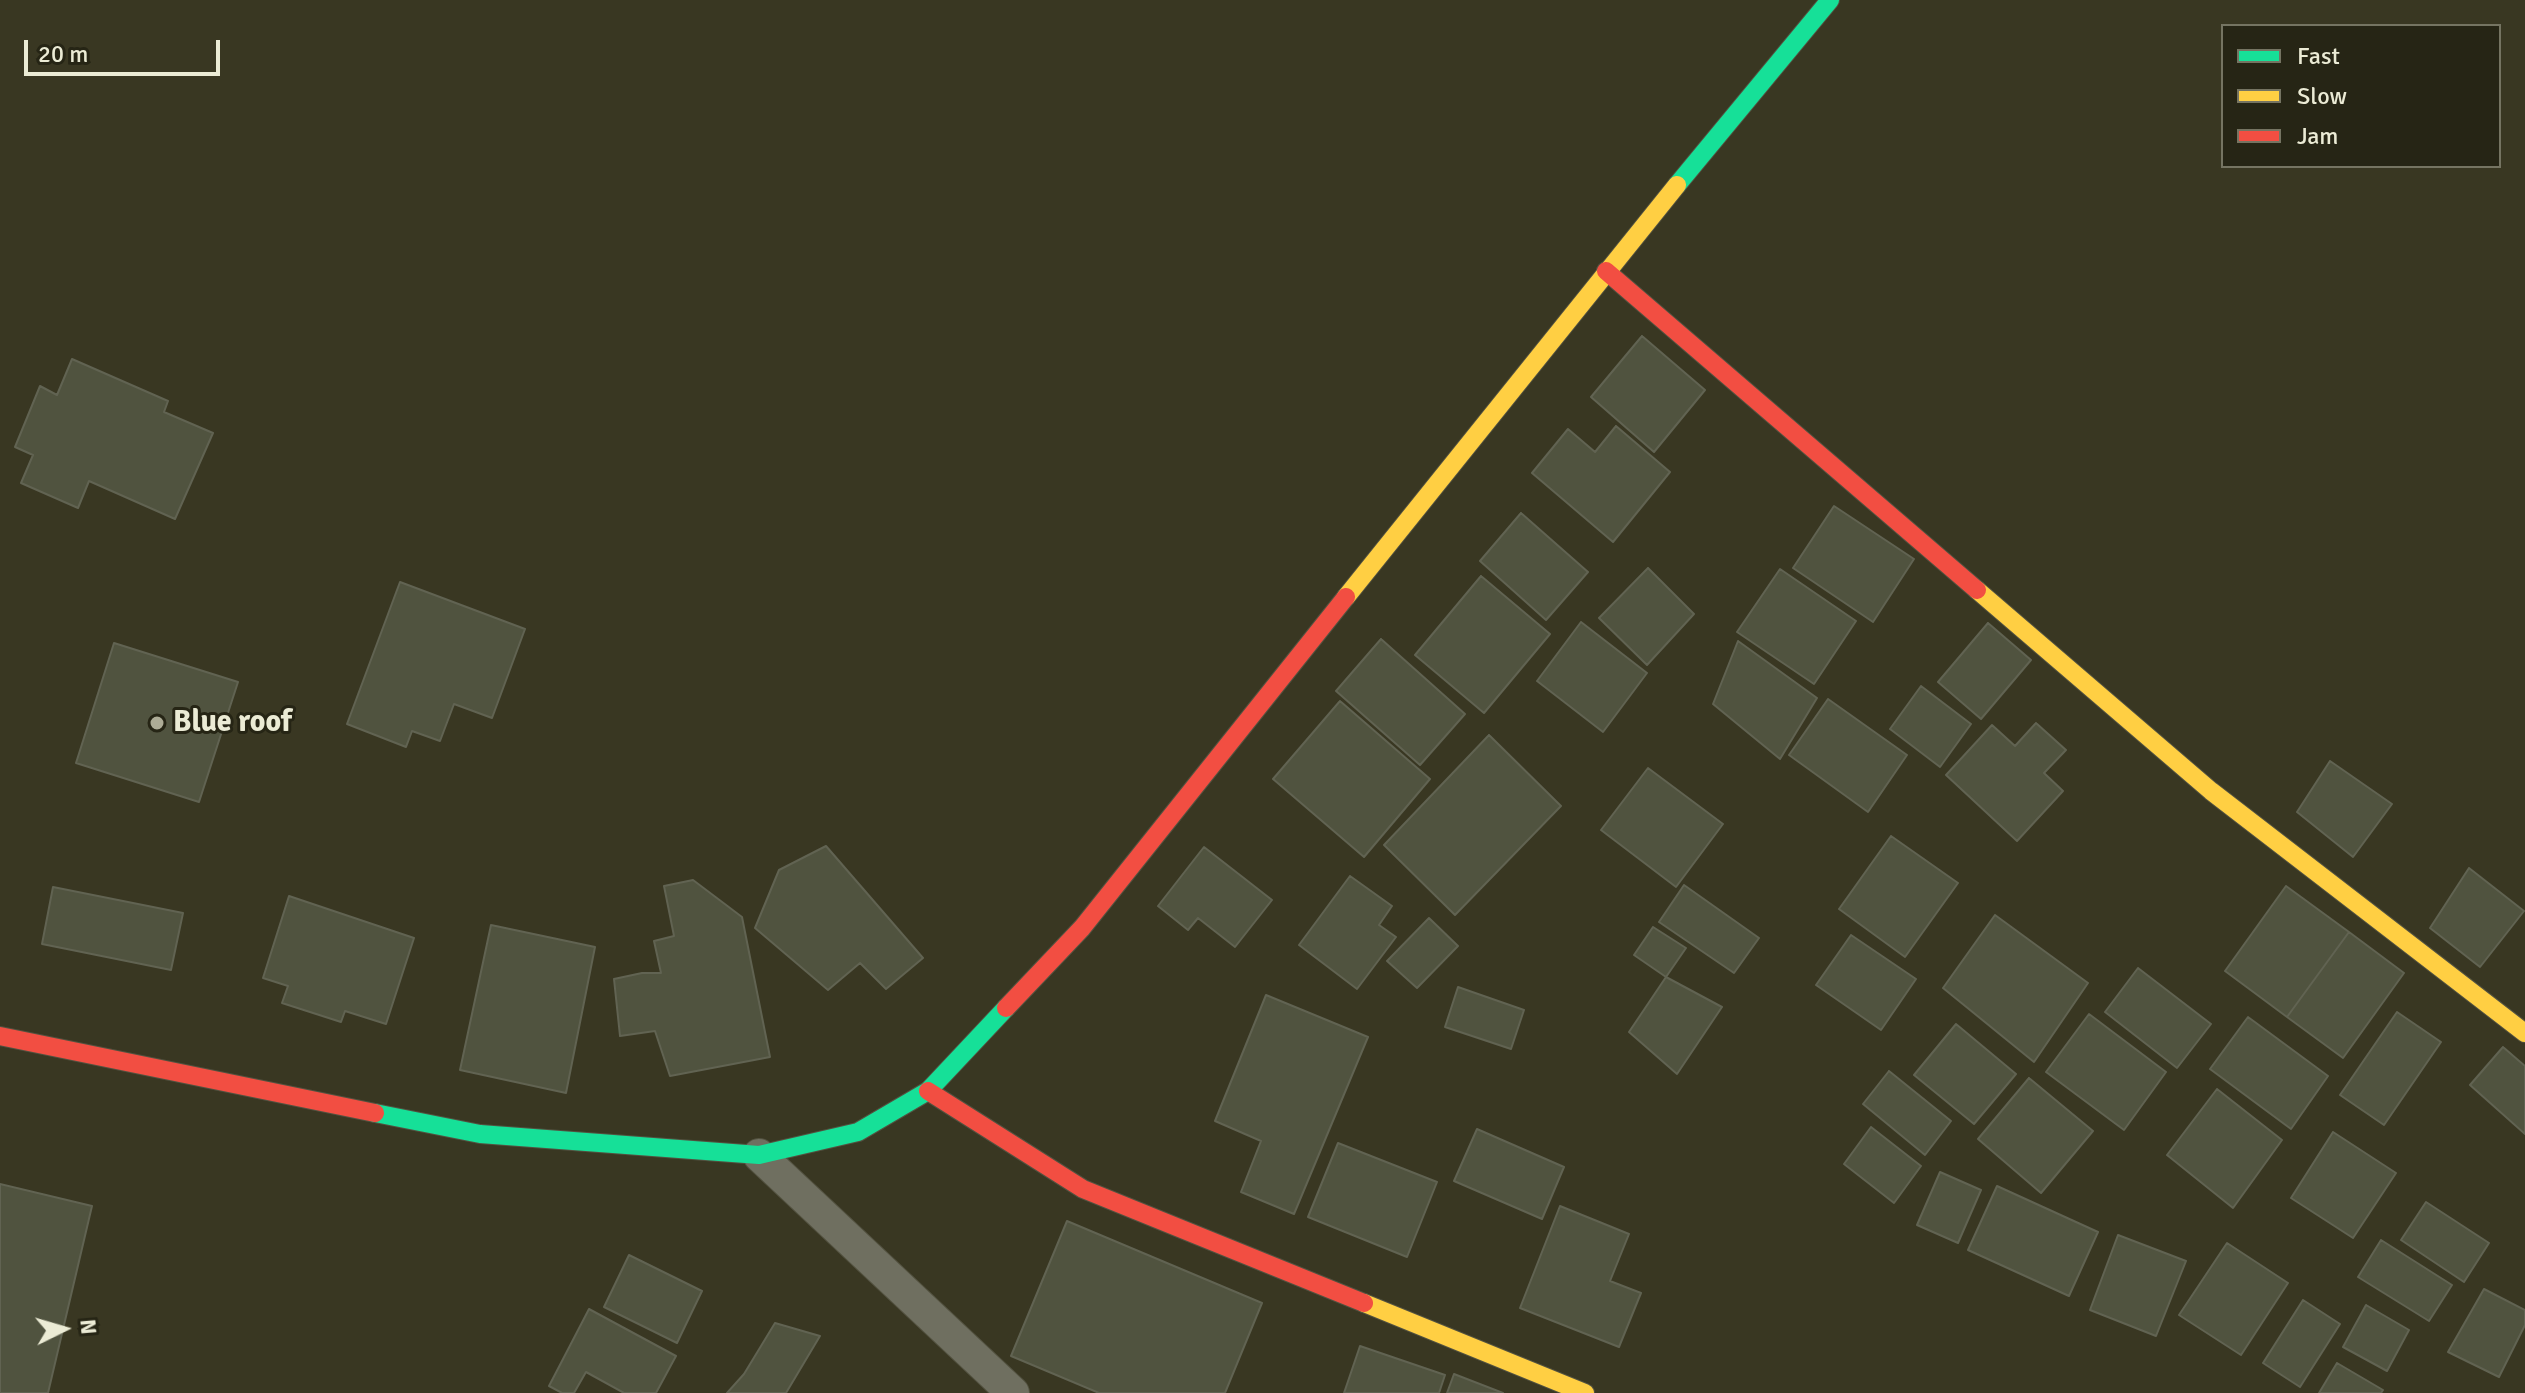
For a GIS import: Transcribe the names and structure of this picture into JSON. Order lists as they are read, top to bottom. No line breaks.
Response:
{"places":["Blue roof"],"legend":["Fast","Slow","Jam"],"scale_bar":"20 m","north":"right"}
